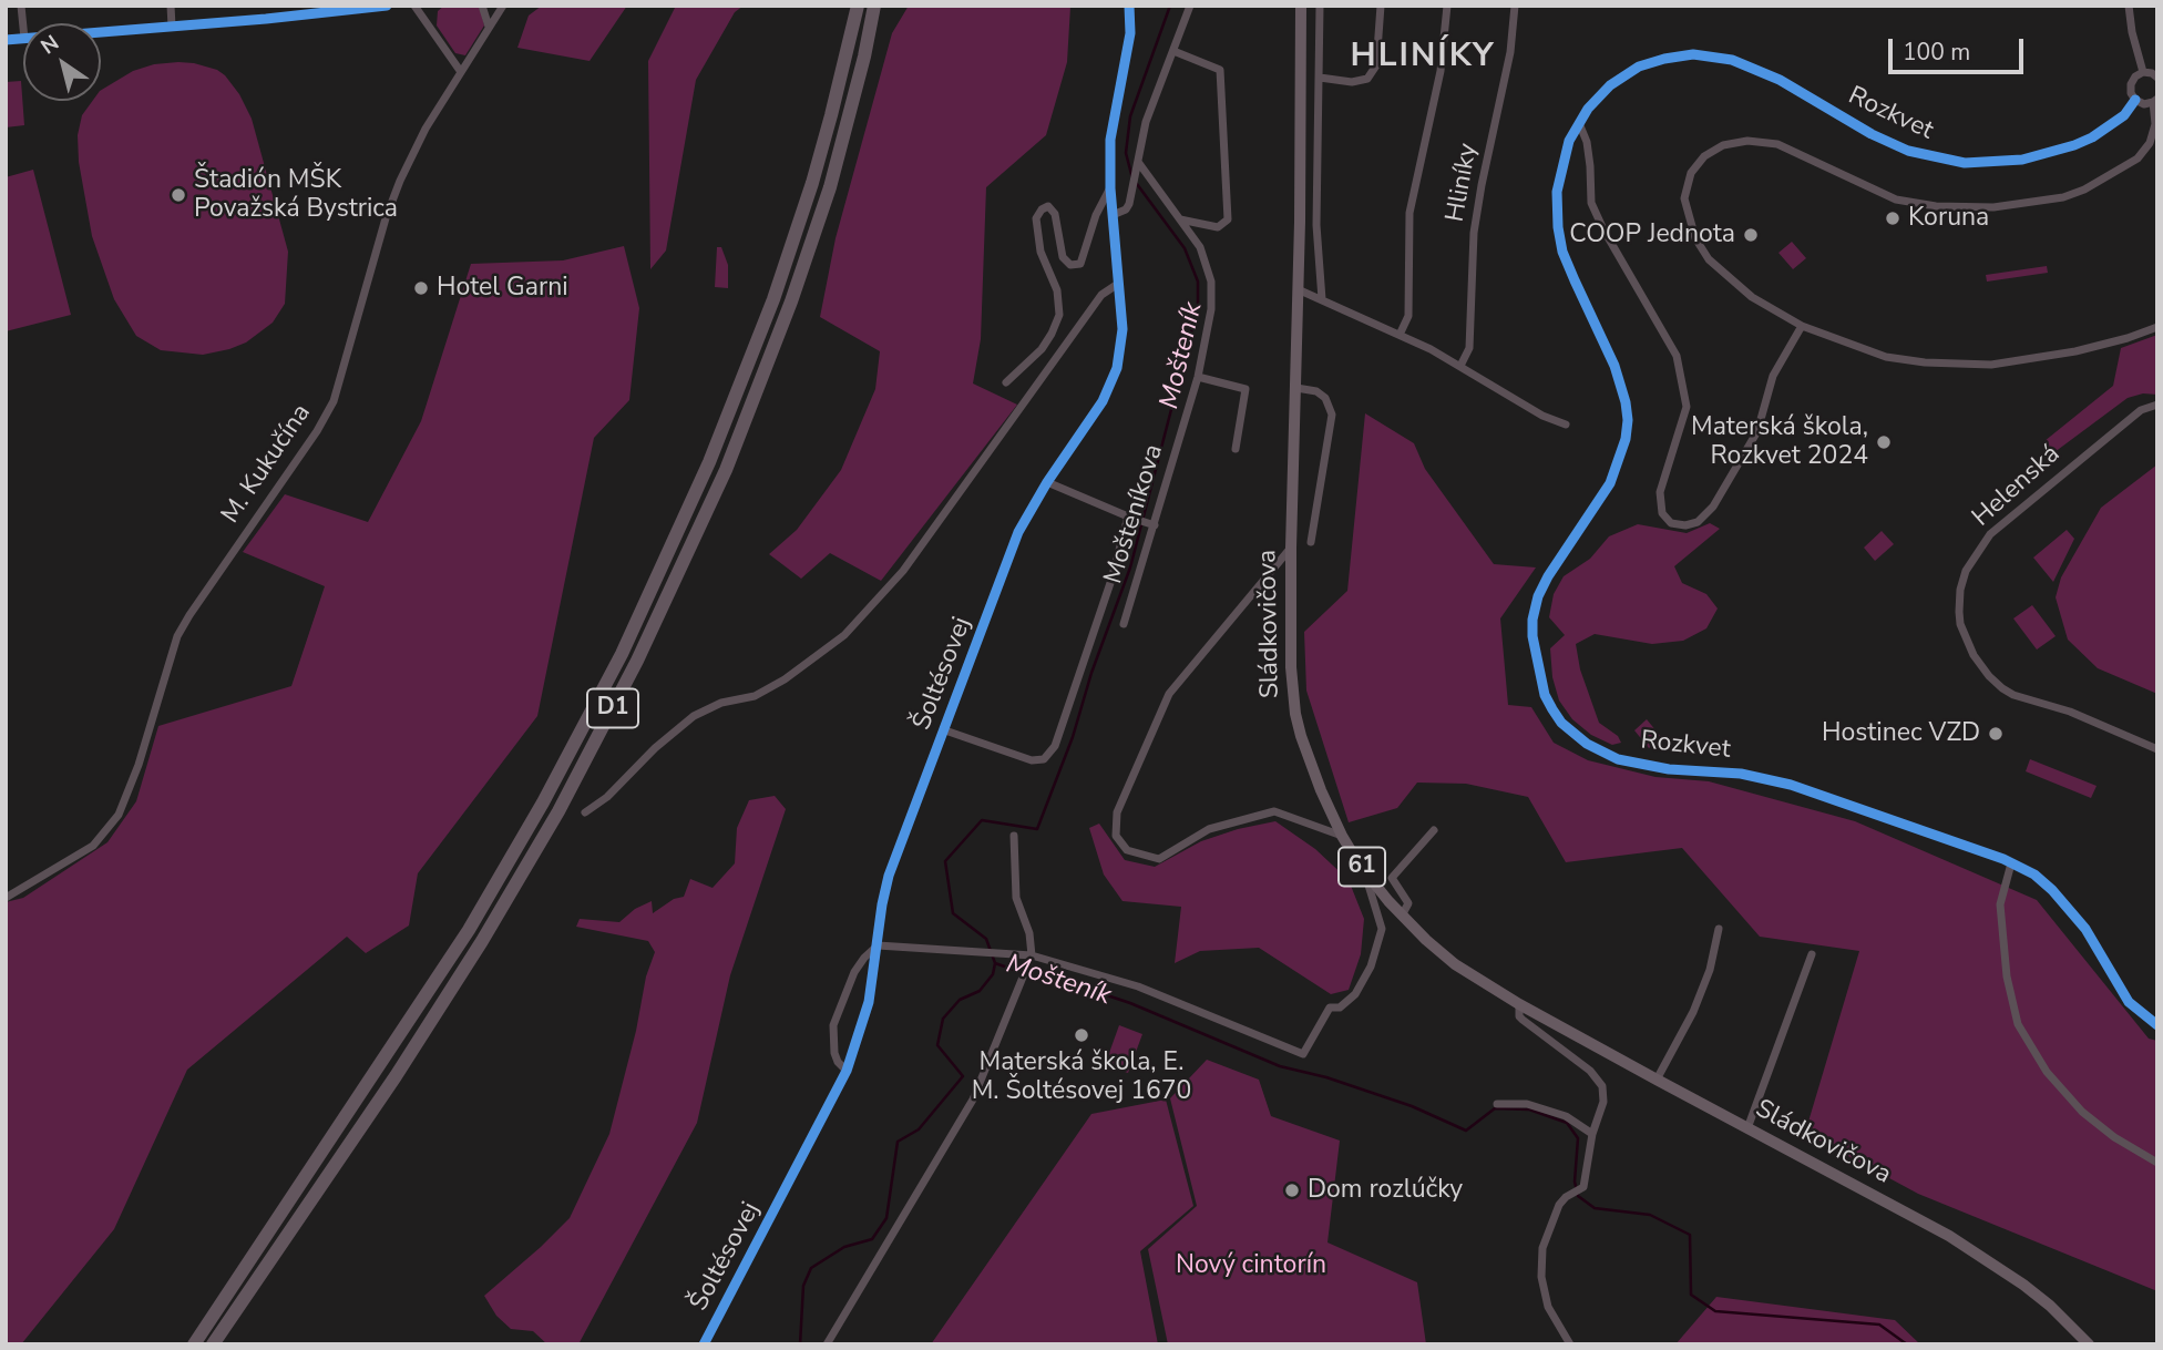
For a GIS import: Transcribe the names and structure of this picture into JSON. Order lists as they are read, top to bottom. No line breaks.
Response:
{"streets":{"highway":["D1"],"main road":["Sládkovičova","61"],"street":["Rozkvet","Hliníky","M. Kukučína","Helenská","Mošteníkova","Šoltésovej"]},"crossings":[["Mošteníkova","Šoltésovej"]],"districts":["HLINÍKY"],"water":["Mošteník"],"parks":["Nový cintorín"],"places":["Štadión MŠK Považská Bystrica","Koruna","COOP Jednota","Hotel Garni","Materská škola, Rozkvet 2024","Hostinec VZD","Materská škola, E. M. Šoltésovej 1670","Dom rozlúčky"],"scale_bar":"100 m","north":"top left"}
